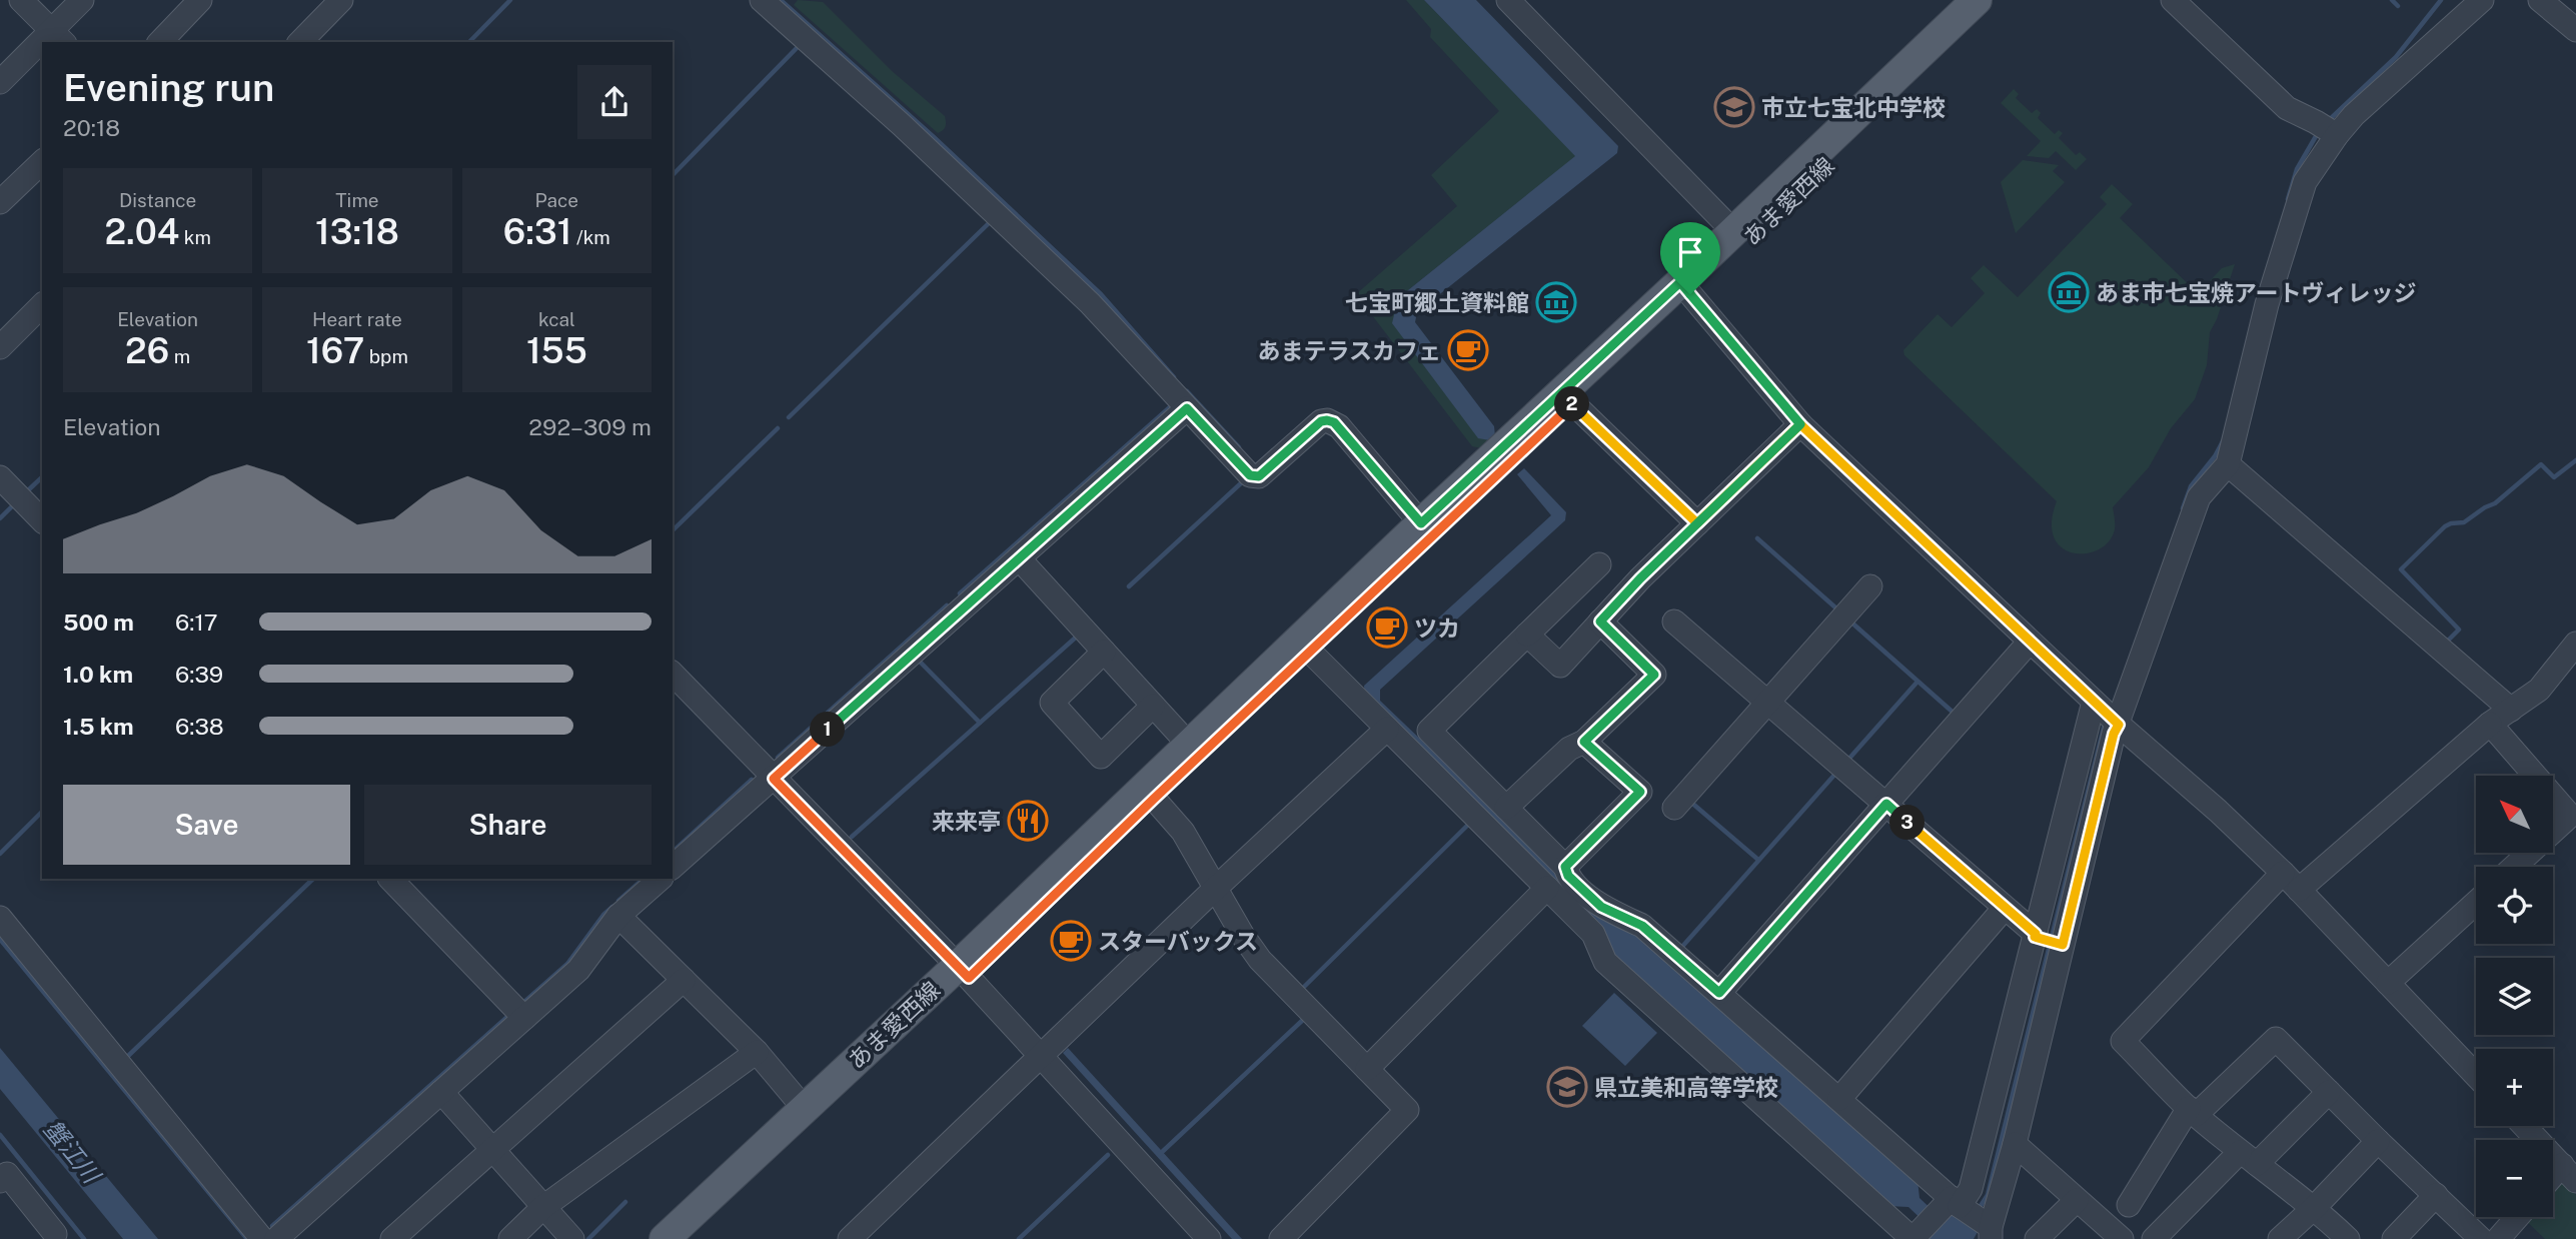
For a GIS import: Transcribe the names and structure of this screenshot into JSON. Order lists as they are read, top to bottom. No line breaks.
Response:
{"streets":{"main road":["あま愛西線"]},"water":["蟹江川"],"places":{"school or university":["市立七宝北中学校","県立美和高等学校"],"museum":["あま市七宝焼アートヴィレッジ","七宝町郷土資料館"],"cafe":["あまテラスカフェ","ツカ","スターバックス"],"restaurant":["来来亭"]},"north":"top left","page":{"heading":["Evening run","20:18"],"stats":[["Distance","2.04 km"],["Time","13:18"],["Pace","6:31 /km"],["Elevation","26 m"],["Heart rate","167 bpm"],["kcal","155"]],"pins":["2","1","3"],"chart":["Elevation","292–309 m"],"list":[{"name":"500 m","note":"6:17"},{"name":"1.0 km","note":"6:39"},{"name":"1.5 km","note":"6:38"}],"buttons":["Save","Share"],"map_buttons":["+","−"]}}
